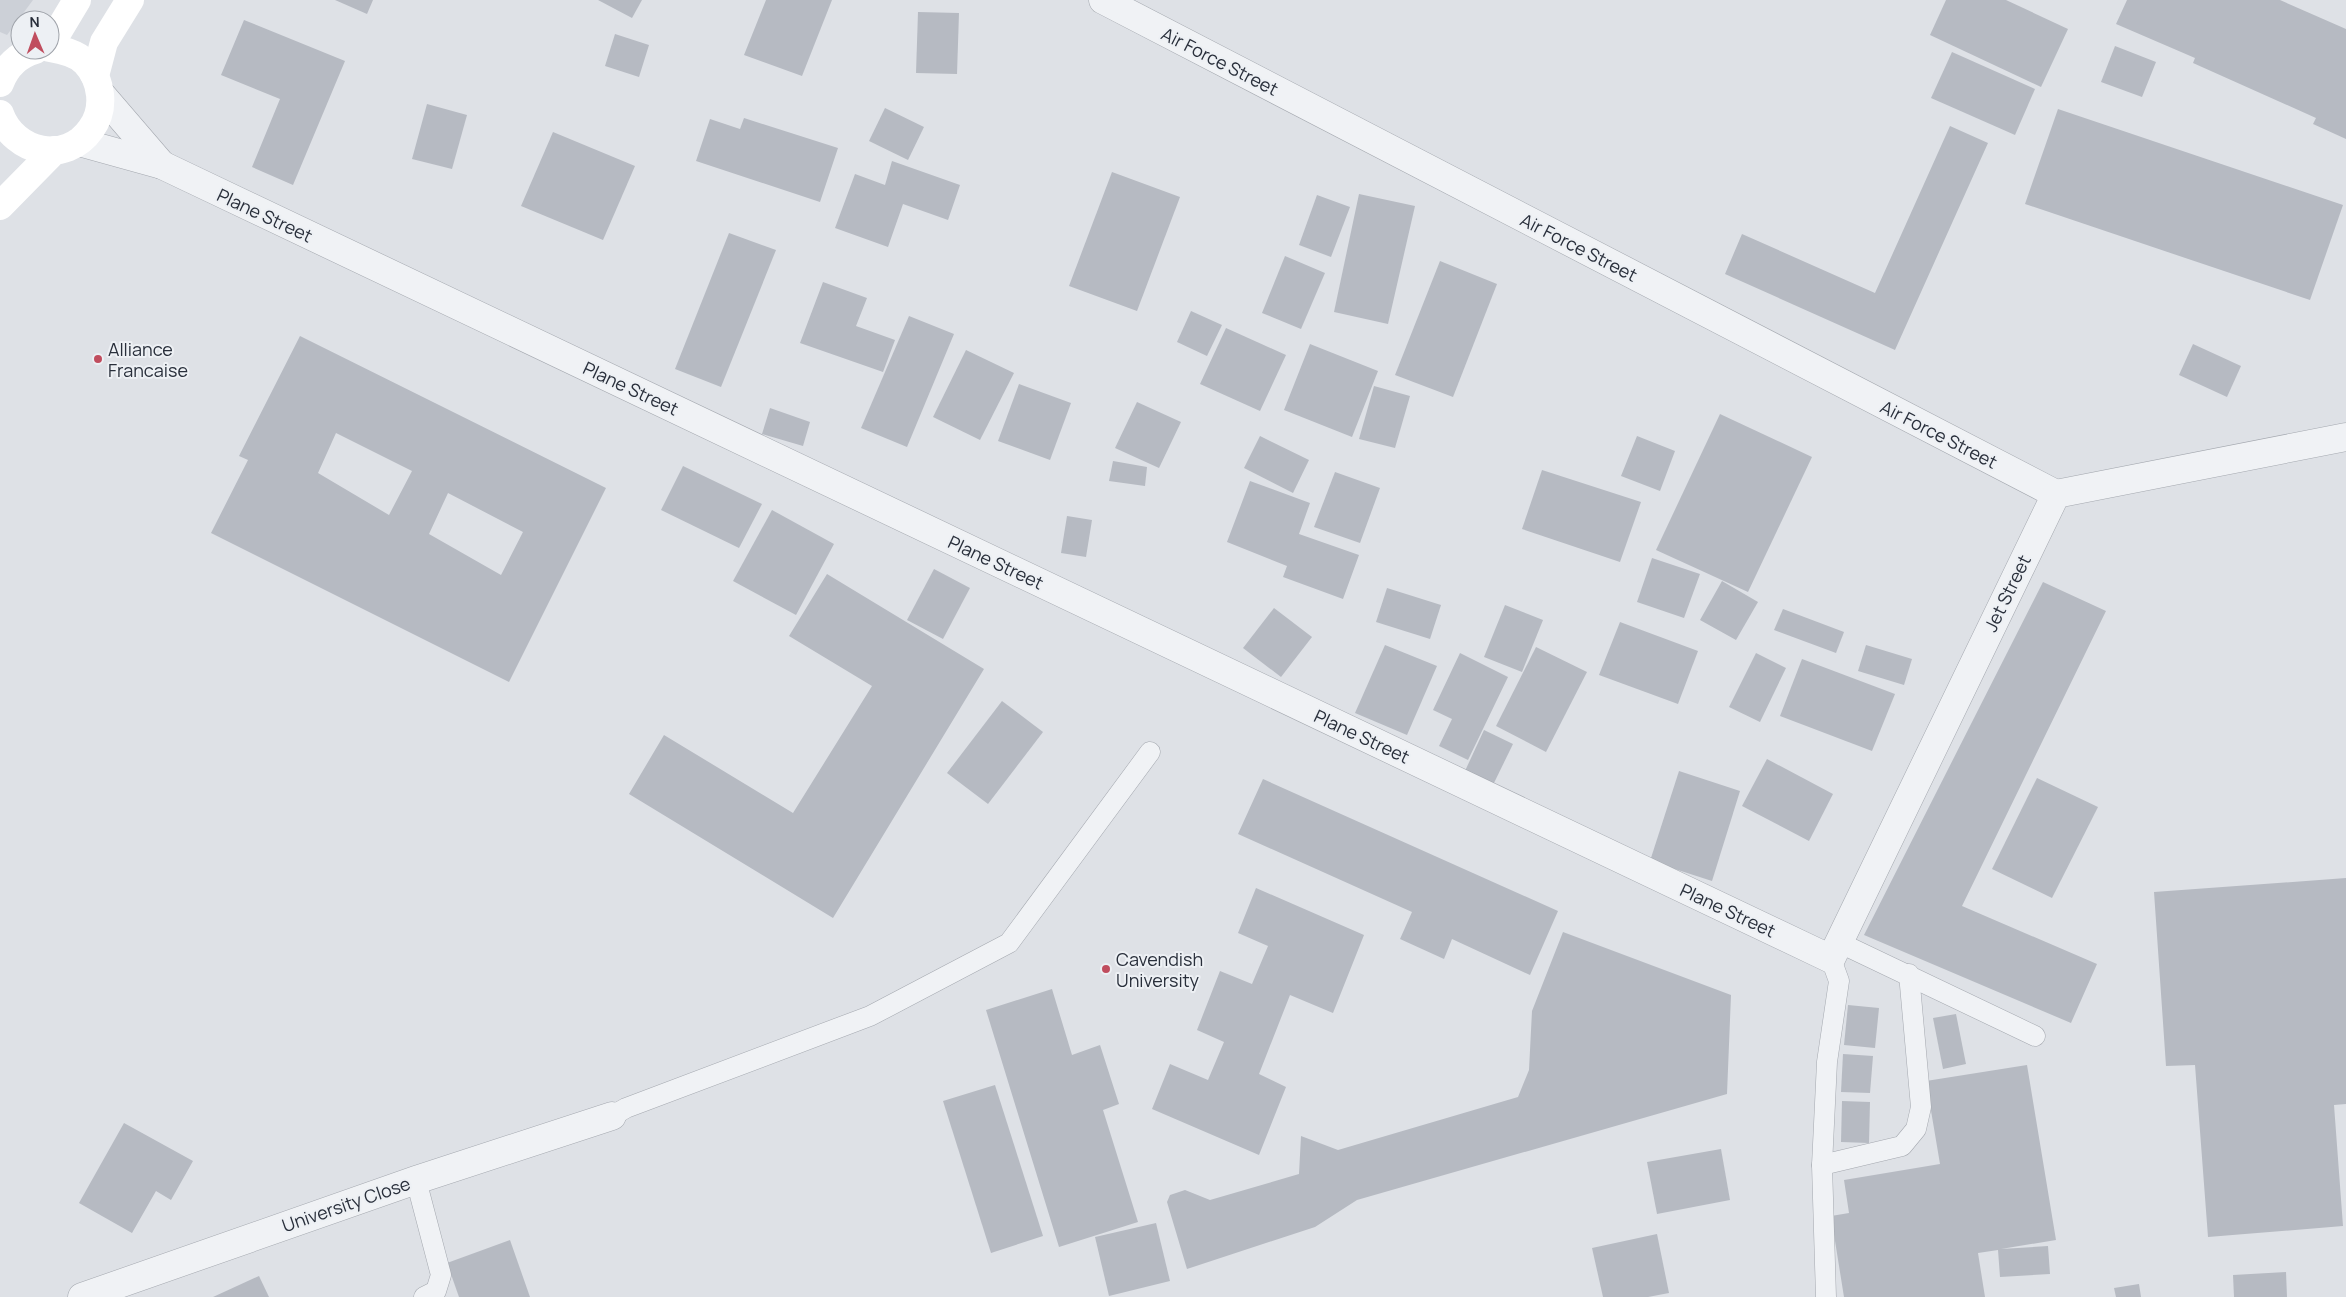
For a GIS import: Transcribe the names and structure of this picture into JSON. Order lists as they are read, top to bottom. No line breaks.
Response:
{"streets":{"street":["Air Force Street","Plane Street","Jet Street","University Close"]},"crossings":[["Air Force Street","Jet Street"],["Plane Street","Jet Street"]],"places":["Alliance Francaise","Cavendish University"],"north":"top"}
